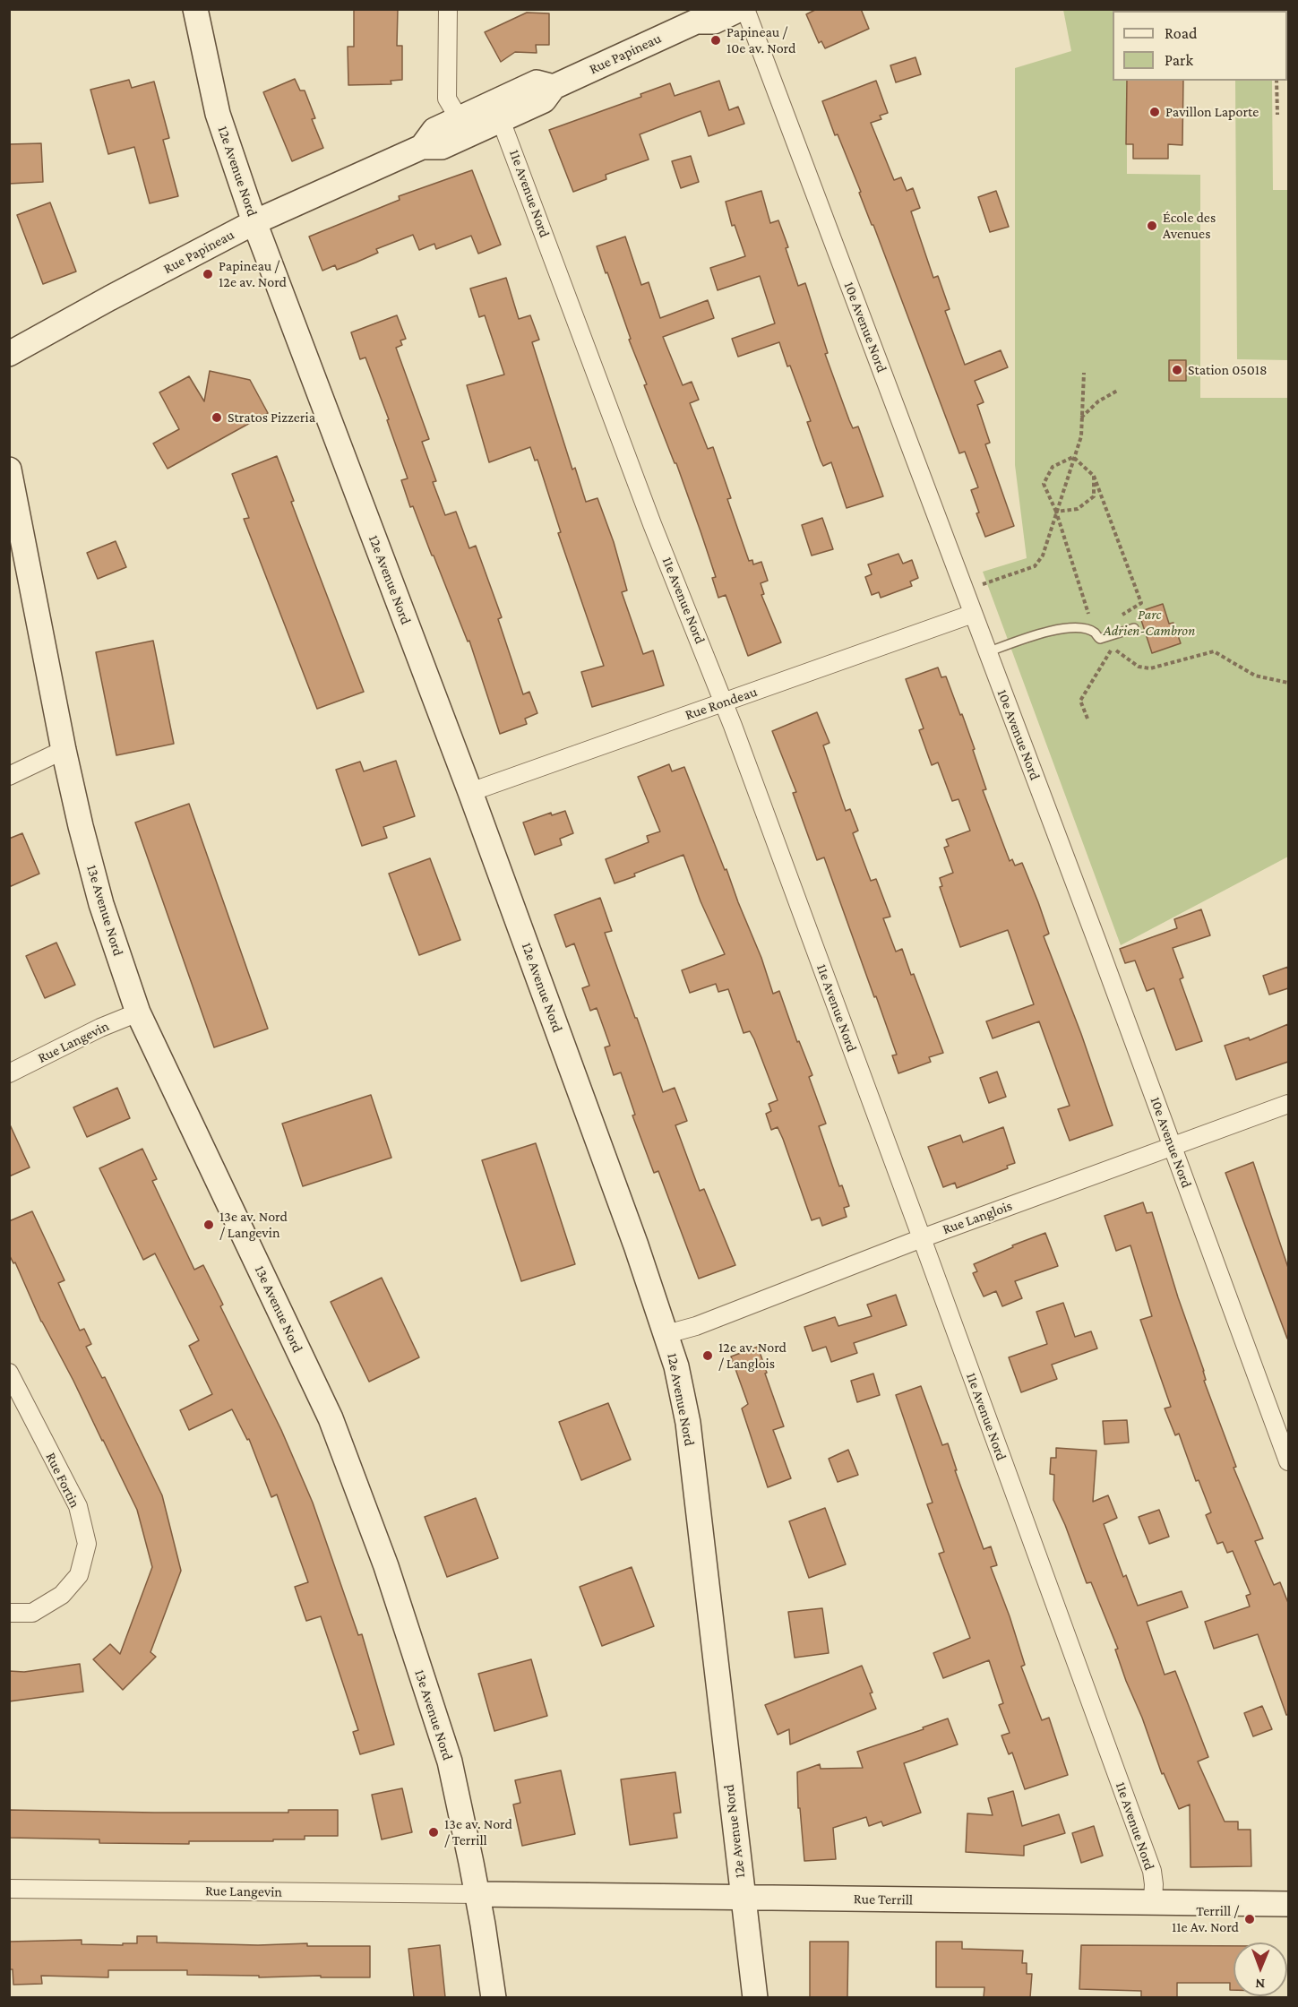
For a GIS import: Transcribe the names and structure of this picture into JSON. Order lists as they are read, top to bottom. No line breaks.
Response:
{"streets":{"main road":["Rue Papineau","12e Avenue Nord","13e Avenue Nord","Rue Terrill"],"street":["11e Avenue Nord","10e Avenue Nord","Rue Rondeau","Rue Langevin","Rue Langlois","Rue Fortin"]},"crossings":[["Rue Papineau","12e Avenue Nord"],["Rue Papineau","11e Avenue Nord"],["12e Avenue Nord","Rue Rondeau"],["12e Avenue Nord","Rue Langlois"],["12e Avenue Nord","Rue Terrill"],["11e Avenue Nord","Rue Rondeau"],["11e Avenue Nord","Rue Langlois"],["11e Avenue Nord","Rue Terrill"],["10e Avenue Nord","Rue Rondeau"],["10e Avenue Nord","Rue Langlois"],["13e Avenue Nord","Rue Langevin"],["13e Avenue Nord","Rue Terrill"],["Rue Langevin","Rue Terrill"]],"parks":["Parc Adrien-Cambron"],"places":["Papineau / 10e av. Nord","Pavillon Laporte","École des Avenues","Papineau / 12e av. Nord","Station 05018","Stratos Pizzeria","13e av. Nord / Langevin","12e av. Nord / Langlois","13e av. Nord / Terrill","Terrill / 11e Av. Nord"],"legend":["Road","Park"],"north":"bottom"}
